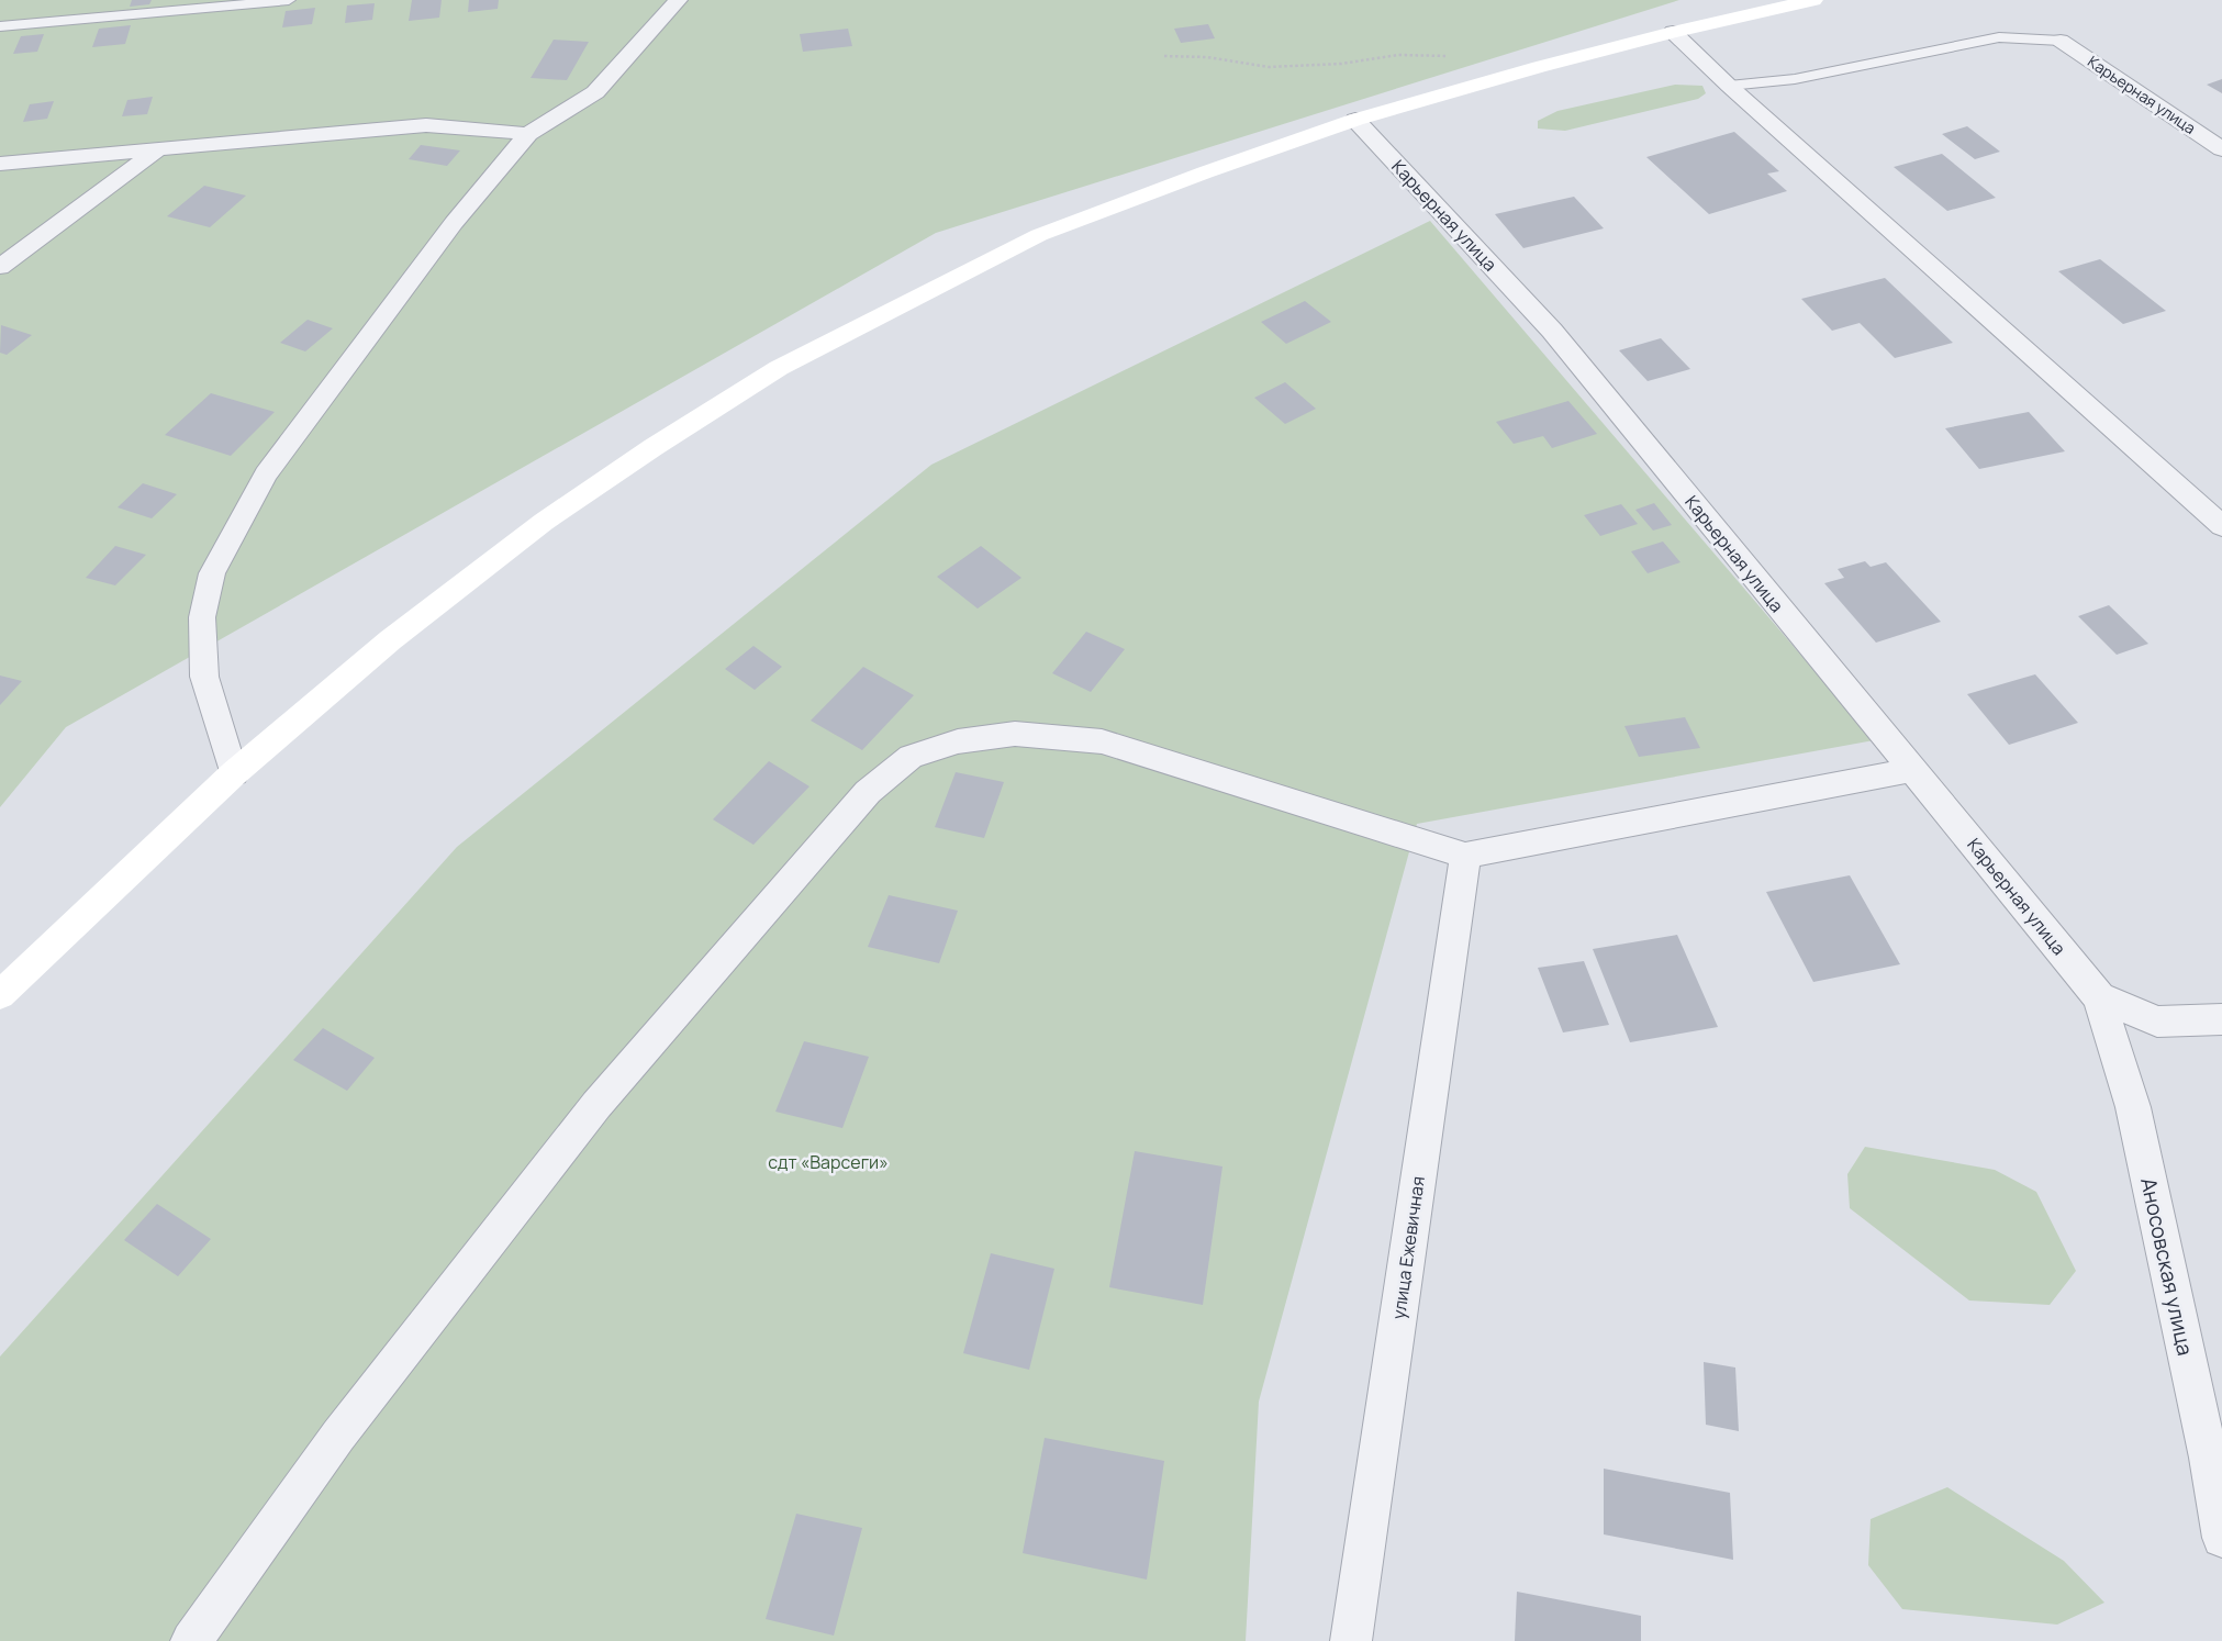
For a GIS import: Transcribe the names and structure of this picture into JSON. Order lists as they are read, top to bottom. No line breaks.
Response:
{"streets":{"street":["Карьерная улица","улица Ежевичная","Аносовская улица"]},"crossings":[["Карьерная улица","Аносовская улица"]],"parks":["сдт «Варсеги»"]}
